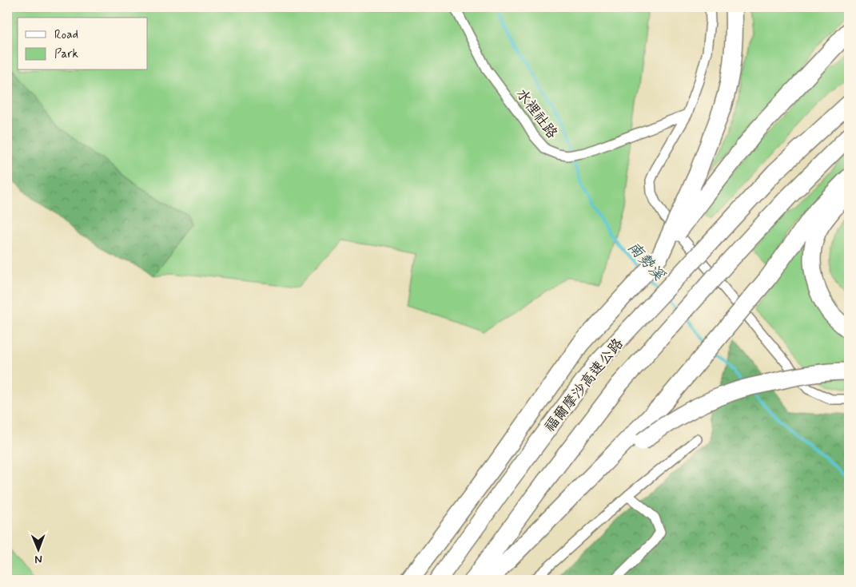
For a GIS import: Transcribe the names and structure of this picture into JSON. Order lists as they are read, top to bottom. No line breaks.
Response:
{"streets":{"highway":["福爾摩沙高速公路"],"street":["水裡社路"]},"water":["南勢溪"],"legend":["Road","Park"],"north":"bottom"}
